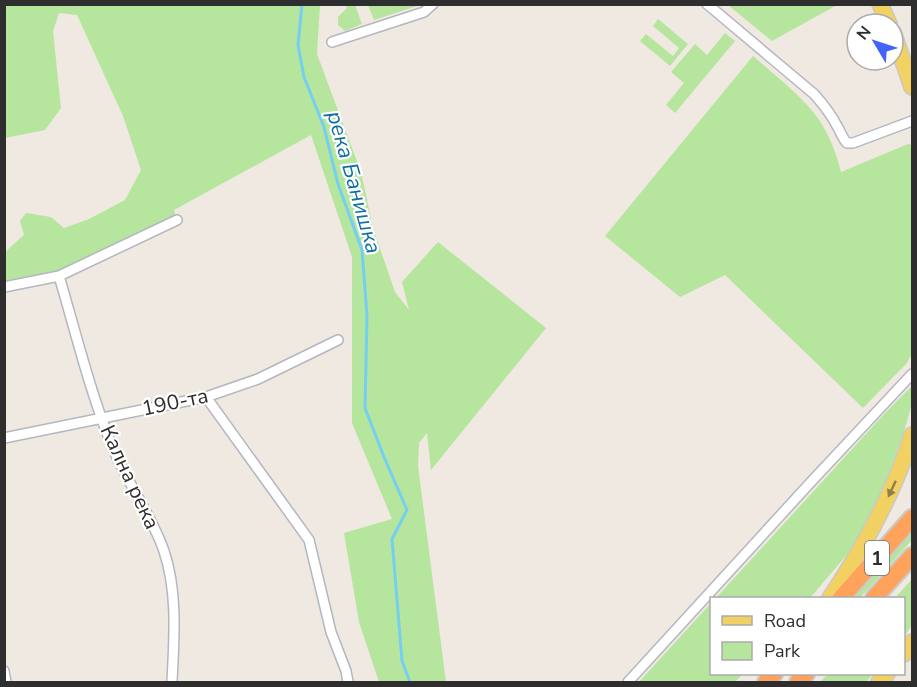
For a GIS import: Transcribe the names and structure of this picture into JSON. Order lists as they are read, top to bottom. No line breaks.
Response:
{"streets":{"highway":["1"],"street":["190-та","Кална река"]},"crossings":[["190-та","Кална река"]],"water":["река Банишка"],"legend":["Road","Park"],"north":"top left"}
